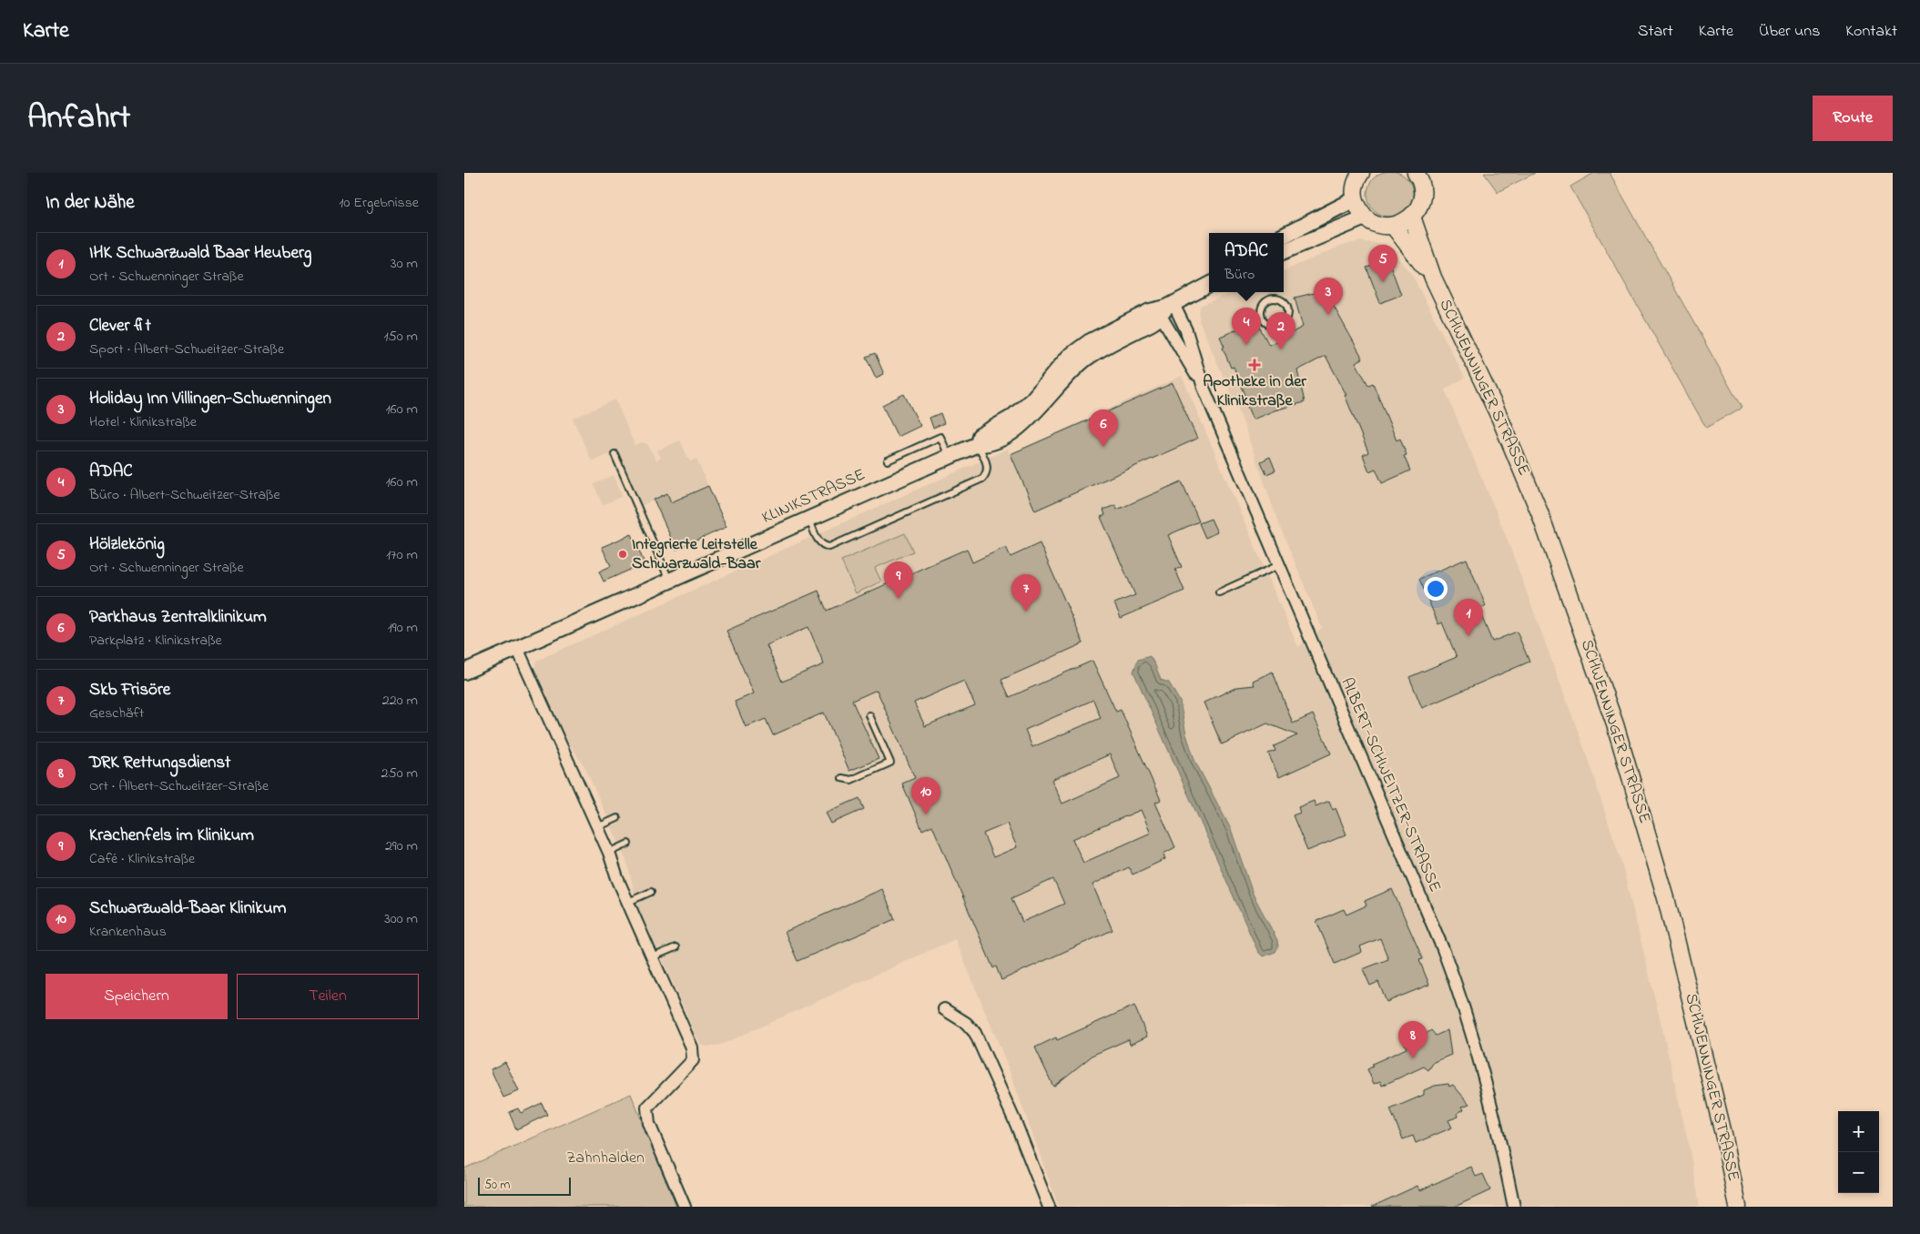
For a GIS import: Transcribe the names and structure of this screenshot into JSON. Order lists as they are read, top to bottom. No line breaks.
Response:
{"streets":{"main road":["SCHWENNINGER STRASSE"],"street":["KLINIKSTRASSE","ALBERT-SCHWEITZER-STRASSE"]},"crossings":[["KLINIKSTRASSE","ALBERT-SCHWEITZER-STRASSE"]],"parks":["Zahnhalden"],"places":{"health":["Apotheke in der Klinikstraße"],"other":["Integrierte Leitstelle Schwarzwald-Baar"]},"scale_bar":"50 m","page":{"header":"Karte","nav":["Start","Karte","Über uns","Kontakt"],"title":"Anfahrt","buttons":["Route",["Speichern","Teilen"]],"heading":["In der Nähe","10 Ergebnisse"],"list":[{"mark":"1","name":"IHK Schwarzwald Baar Heuberg","note":"Ort · Schwenninger Straße","value":"30 m"},{"mark":"2","name":"Clever fit","note":"Sport · Albert-Schweitzer-Straße","value":"150 m"},{"mark":"3","name":"Holiday Inn Villingen-Schwenningen","note":"Hotel · Klinikstraße","value":"160 m"},{"mark":"4","name":"ADAC","note":"Büro · Albert-Schweitzer-Straße","value":"160 m"},{"mark":"5","name":"Hölzlekönig","note":"Ort · Schwenninger Straße","value":"170 m"},{"mark":"6","name":"Parkhaus Zentralklinikum","note":"Parkplatz · Klinikstraße","value":"190 m"},{"mark":"7","name":"Skb Frisöre","note":"Geschäft","value":"220 m"},{"mark":"8","name":"DRK Rettungsdienst","note":"Ort · Albert-Schweitzer-Straße","value":"250 m"},{"mark":"9","name":"Krachenfels im Klinikum","note":"Café · Klinikstraße","value":"290 m"},{"mark":"10","name":"Schwarzwald-Baar Klinikum","note":"Krankenhaus","value":"300 m"}],"popup":["ADAC","Büro"],"pins":["5","3","4","2","6","9","7","1","10","8"],"map_buttons":["+","−"],"scale":"50 m"}}
